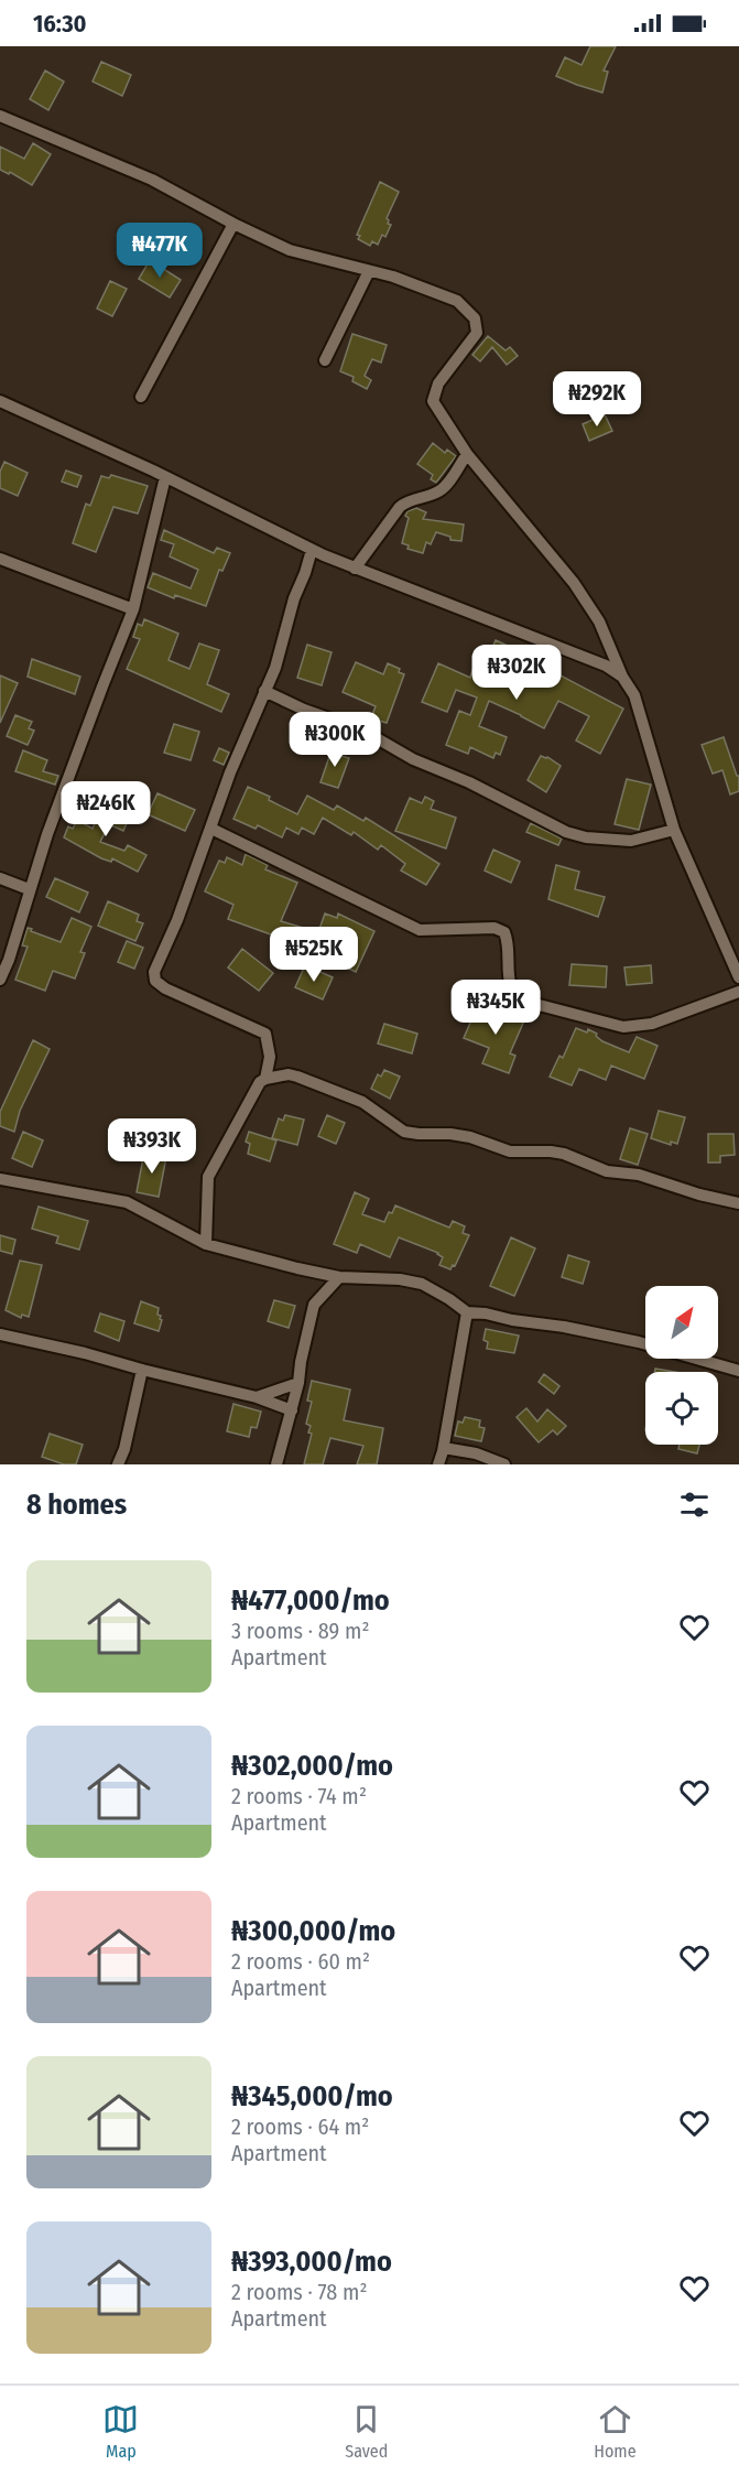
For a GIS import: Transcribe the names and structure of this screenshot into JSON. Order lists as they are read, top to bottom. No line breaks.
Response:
{"north":"top right","page":{"status":"16:30","price":["₦477K","₦292K","₦302K","₦300K","₦246K","₦525K","₦345K","₦393K"],"heading":"8 homes","list":[{"name":"₦477,000/mo","note":"3 rooms · 89 m² · Apartment"},{"name":"₦302,000/mo","note":"2 rooms · 74 m² · Apartment"},{"name":"₦300,000/mo","note":"2 rooms · 60 m² · Apartment"},{"name":"₦345,000/mo","note":"2 rooms · 64 m² · Apartment"},{"name":"₦393,000/mo","note":"2 rooms · 78 m² · Apartment"}],"tabs":["Map","Saved","Home"]}}
